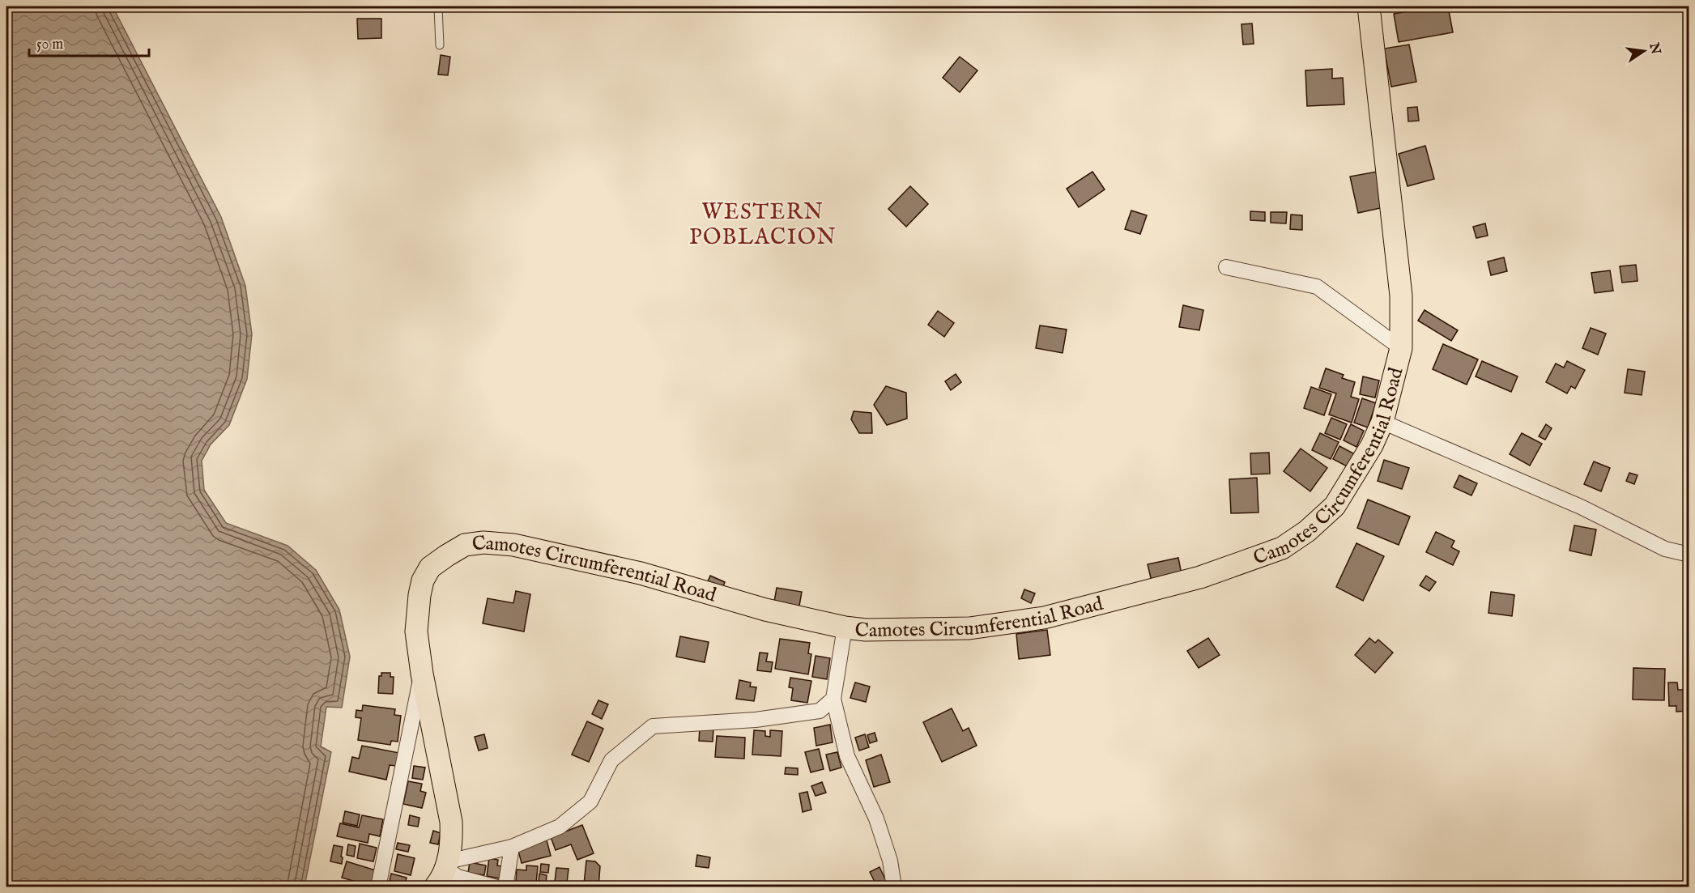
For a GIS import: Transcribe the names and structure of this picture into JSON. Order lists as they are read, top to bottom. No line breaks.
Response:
{"streets":{"main road":["Camotes Circumferential Road"]},"districts":["WESTERN POBLACION"],"scale_bar":"50 m","north":"right"}
